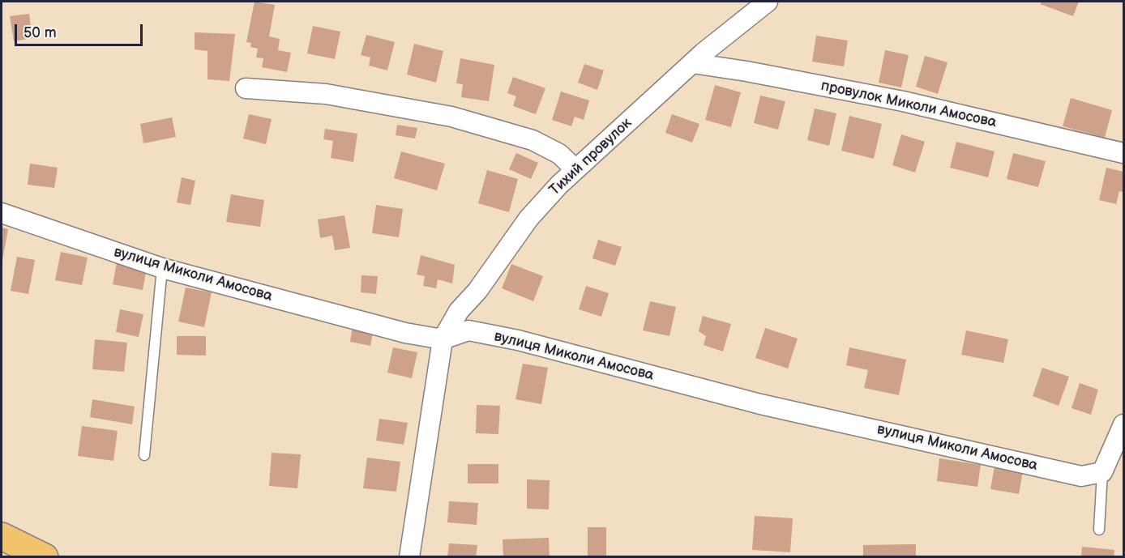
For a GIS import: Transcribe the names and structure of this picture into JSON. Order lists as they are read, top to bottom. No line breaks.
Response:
{"streets":{"street":["провулок Миколи Амосова","Тихий провулок","вулиця Миколи Амосова"]},"crossings":[["провулок Миколи Амосова","Тихий провулок"],["Тихий провулок","вулиця Миколи Амосова"]],"scale_bar":"50 m"}
